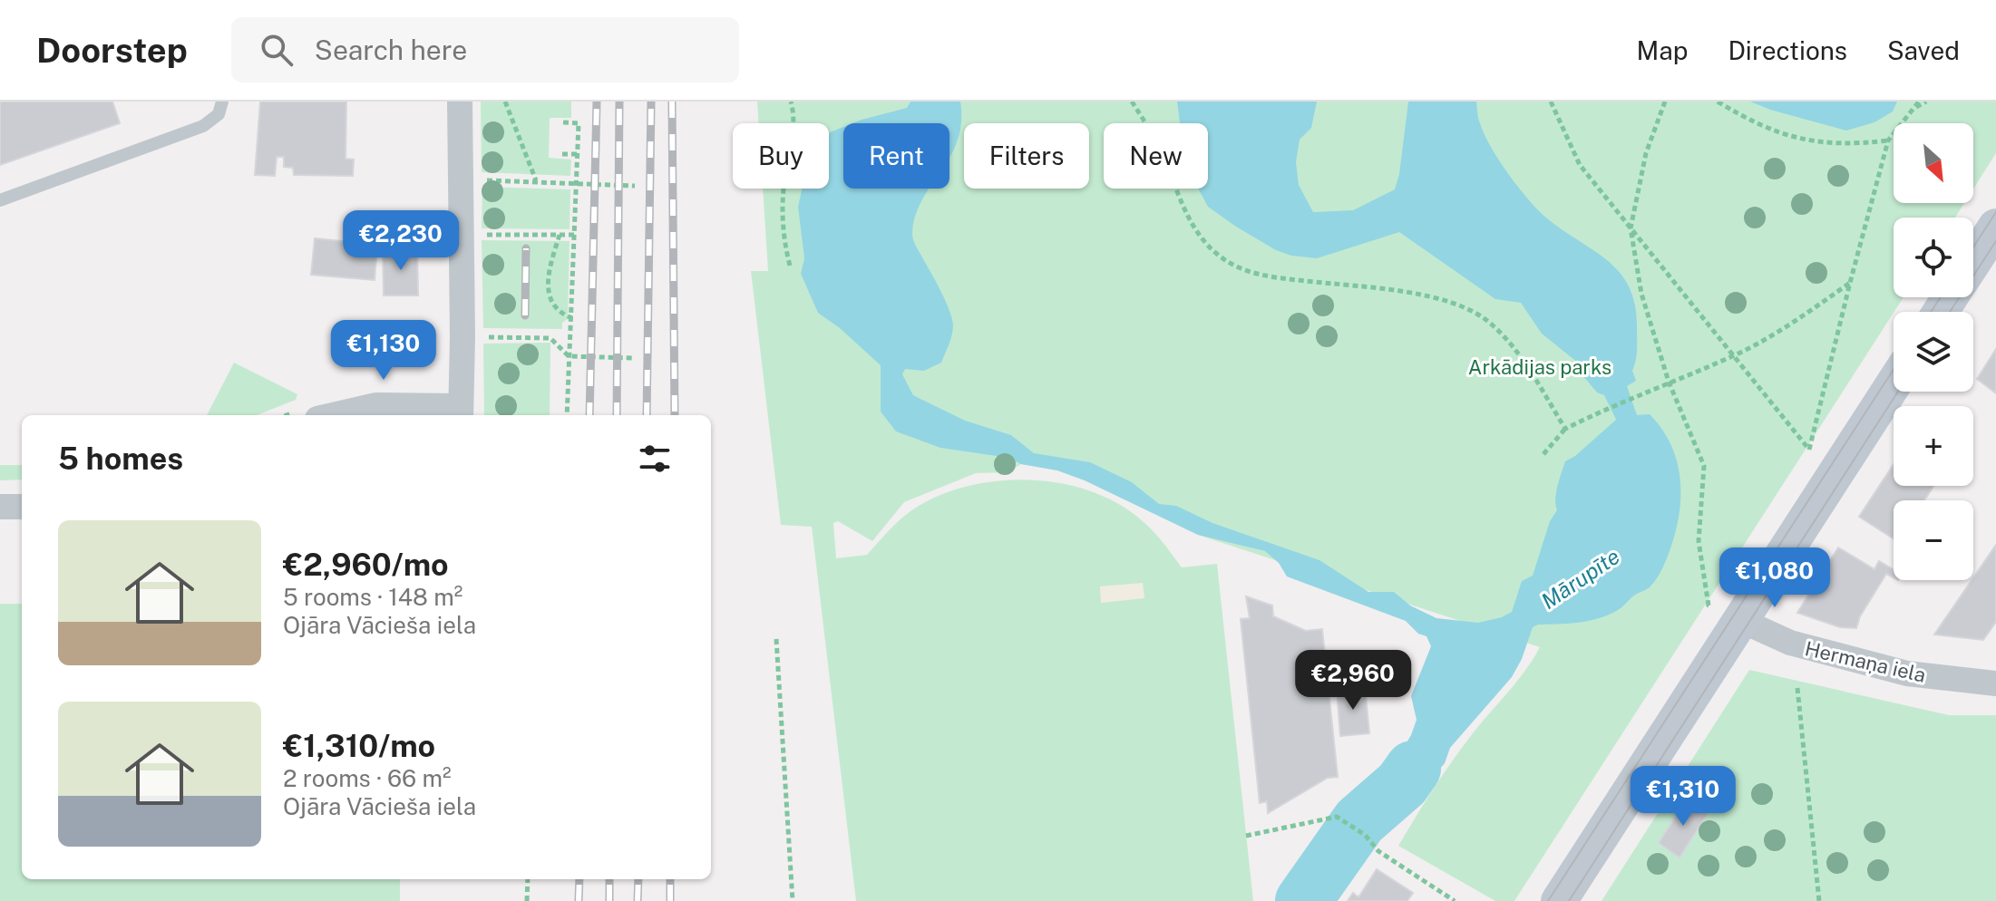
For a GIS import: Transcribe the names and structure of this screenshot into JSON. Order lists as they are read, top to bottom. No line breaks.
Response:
{"streets":{"street":["Hermaņa iela"]},"water":["Mārupīte"],"parks":["Arkādijas parks"],"north":"bottom right","page":{"header":"Doorstep","search":"Search here","nav":["Map","Directions","Saved"],"map_buttons":["+","−"],"chip":["Buy","Rent","Filters","New"],"price":["€2,230","€1,130","€1,080","€2,960","€1,310"],"heading":"5 homes","list":[{"name":"€2,960/mo","note":"5 rooms · 148 m² · Ojāra Vācieša iela"},{"name":"€1,310/mo","note":"2 rooms · 66 m² · Ojāra Vācieša iela"}]}}
